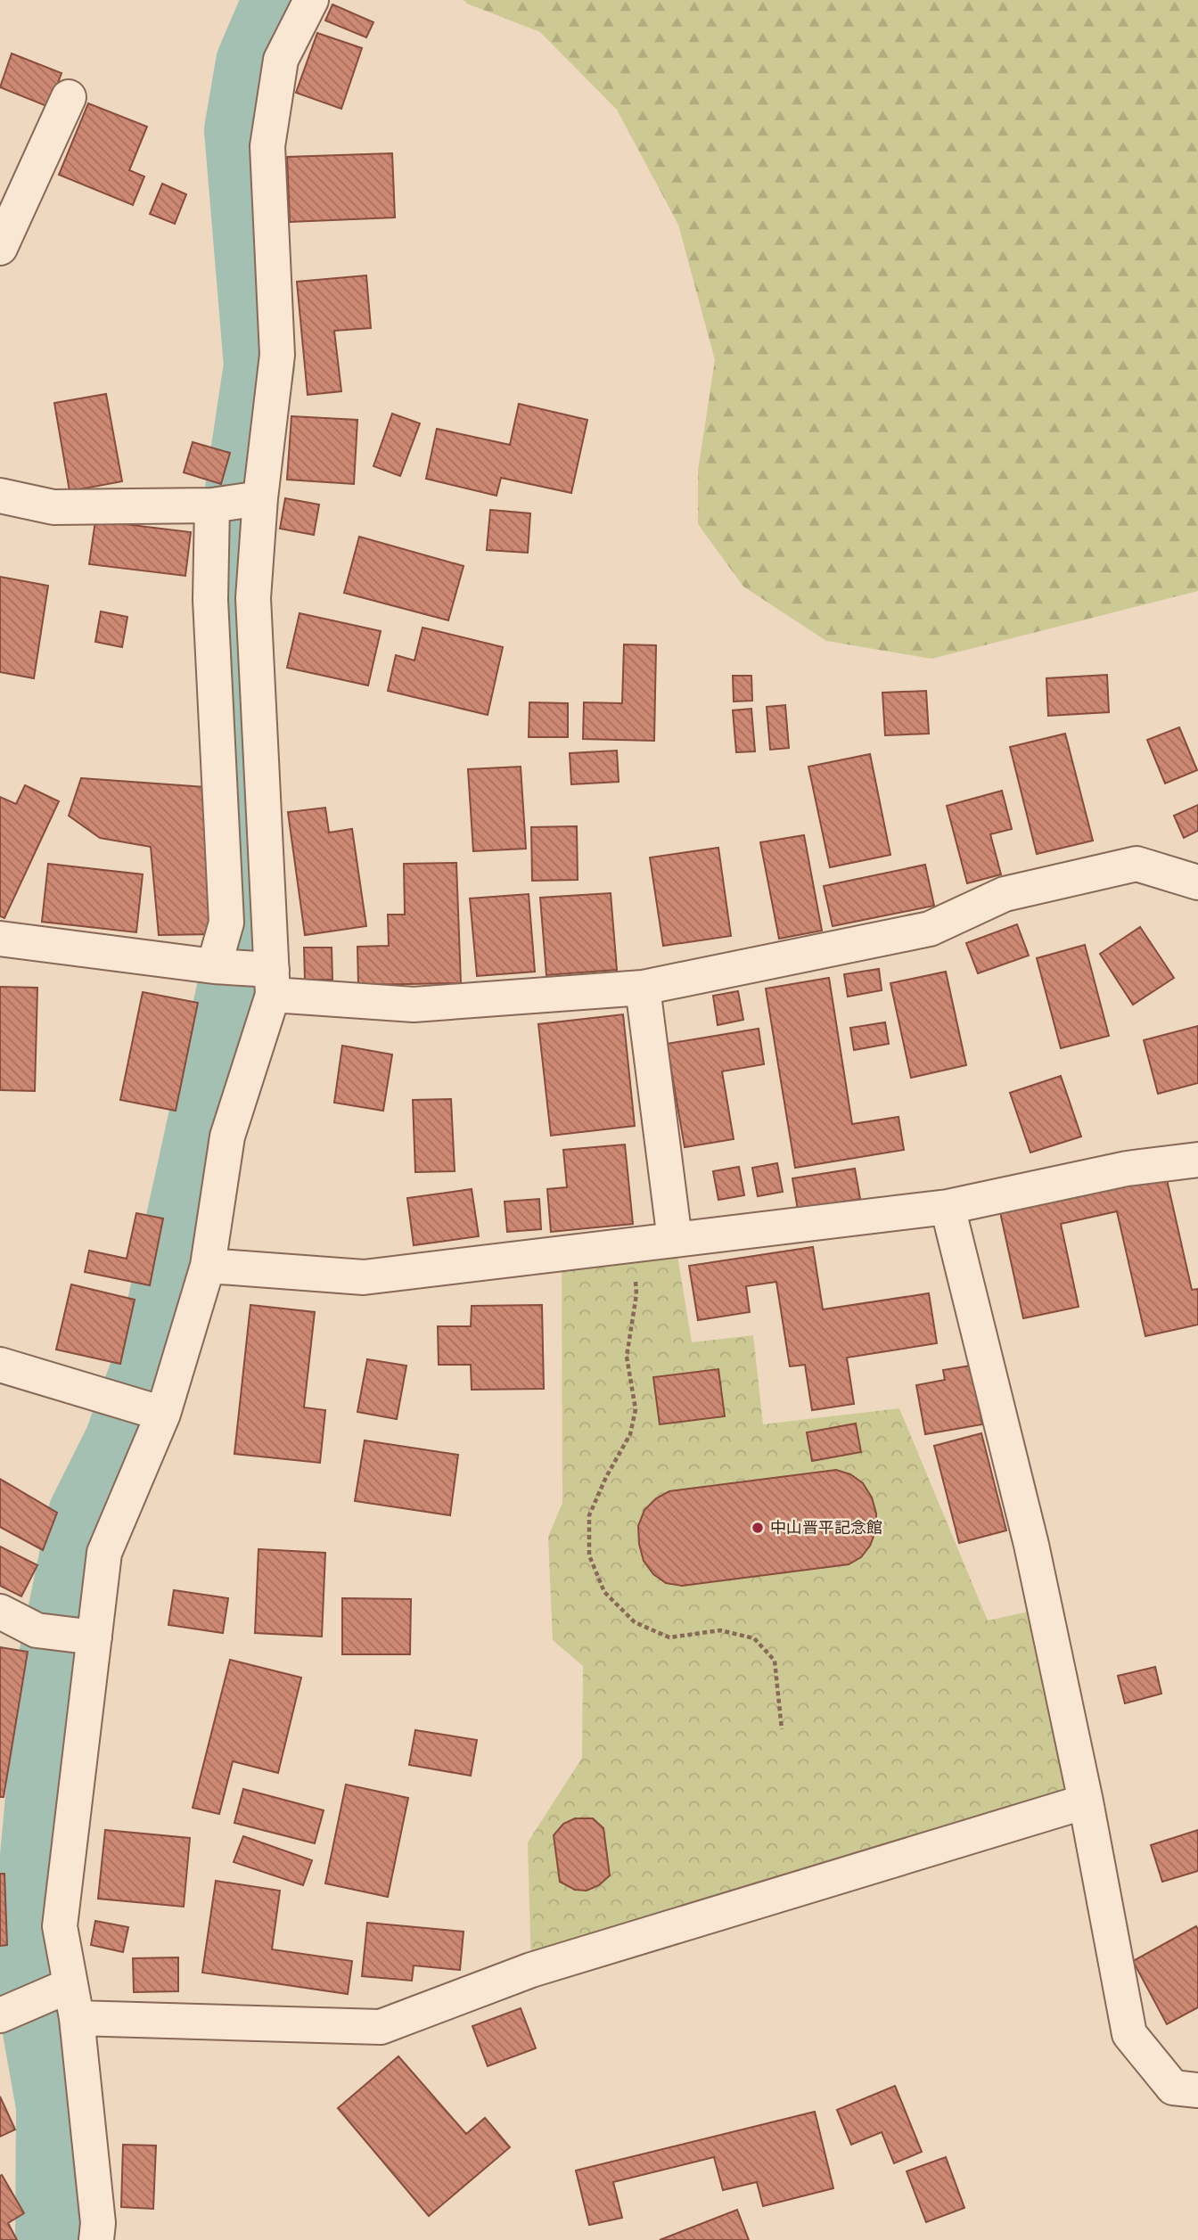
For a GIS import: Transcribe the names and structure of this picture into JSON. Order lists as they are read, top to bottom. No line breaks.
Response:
{"places":["中山晋平記念館"]}
